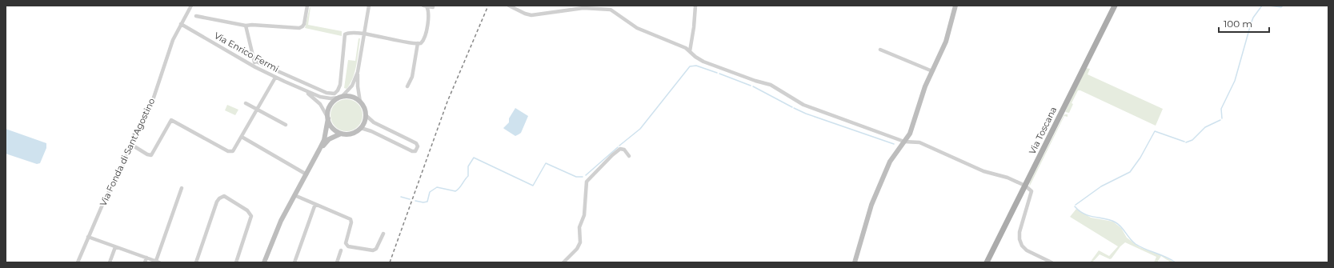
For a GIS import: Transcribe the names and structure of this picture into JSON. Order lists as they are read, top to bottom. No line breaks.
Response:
{"streets":{"main road":["Via Toscana"],"street":["Via Enrico Fermi","Via Fonda di Sant'Agostino"]},"crossings":[["Via Enrico Fermi","Via Fonda di Sant'Agostino"]],"scale_bar":"100 m"}
